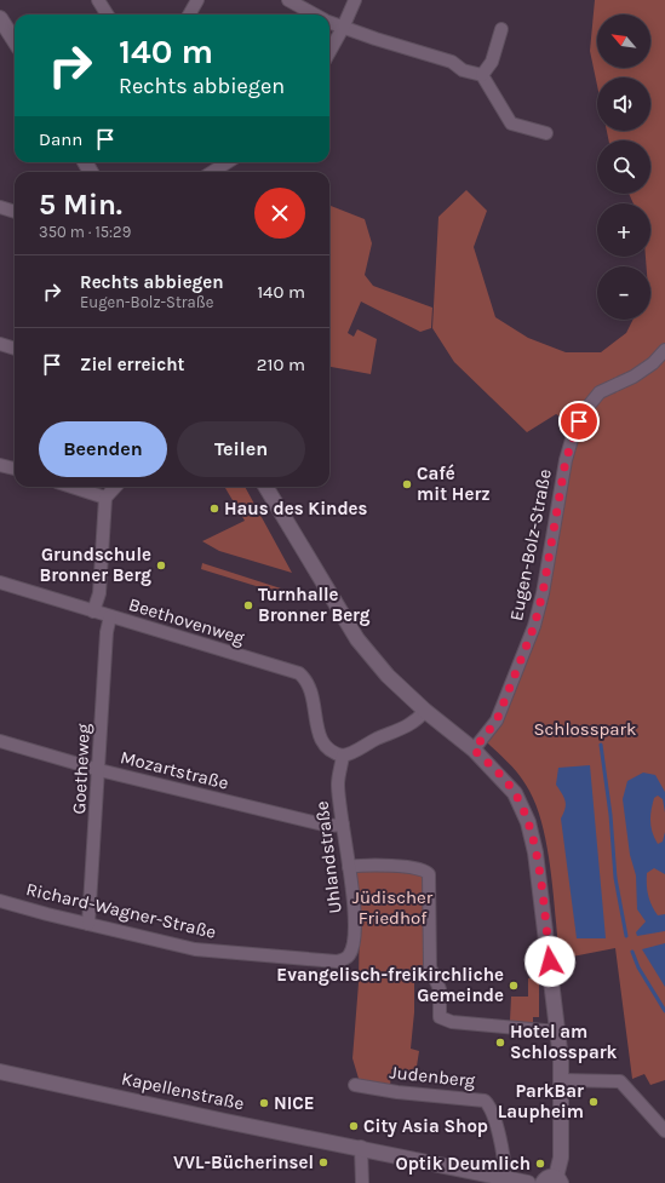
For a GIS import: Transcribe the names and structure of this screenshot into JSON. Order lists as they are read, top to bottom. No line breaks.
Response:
{"streets":{"street":["Eugen-Bolz-Straße","Beethovenweg","Goetheweg","Mozartstraße","Uhlandstraße","Richard-Wagner-Straße","Judenberg","Kapellenstraße"]},"crossings":[["Beethovenweg","Goetheweg"],["Beethovenweg","Uhlandstraße"],["Goetheweg","Mozartstraße"],["Goetheweg","Richard-Wagner-Straße"],["Mozartstraße","Uhlandstraße"],["Uhlandstraße","Richard-Wagner-Straße"],["Judenberg","Kapellenstraße"]],"parks":["Schlosspark","Jüdischer Friedhof"],"places":["Café mit Herz","Haus des Kindes","Grundschule Bronner Berg","Turnhalle Bronner Berg","Evangelisch-freikirchliche Gemeinde","Hotel am Schlosspark","ParkBar Laupheim","NICE","City Asia Shop","VVL-Bücherinsel","Optik Deumlich"],"north":"top left","page":{"map_buttons":["+","−"],"turn":["140 m","Rechts abbiegen"],"then":"Dann","heading":["5 Min.","350 m · 15:29"],"list":[{"name":"Rechts abbiegen","note":"Eugen-Bolz-Straße","value":"140 m"},{"name":"Ziel erreicht","value":"210 m"}],"buttons":["Beenden","Teilen"]}}
